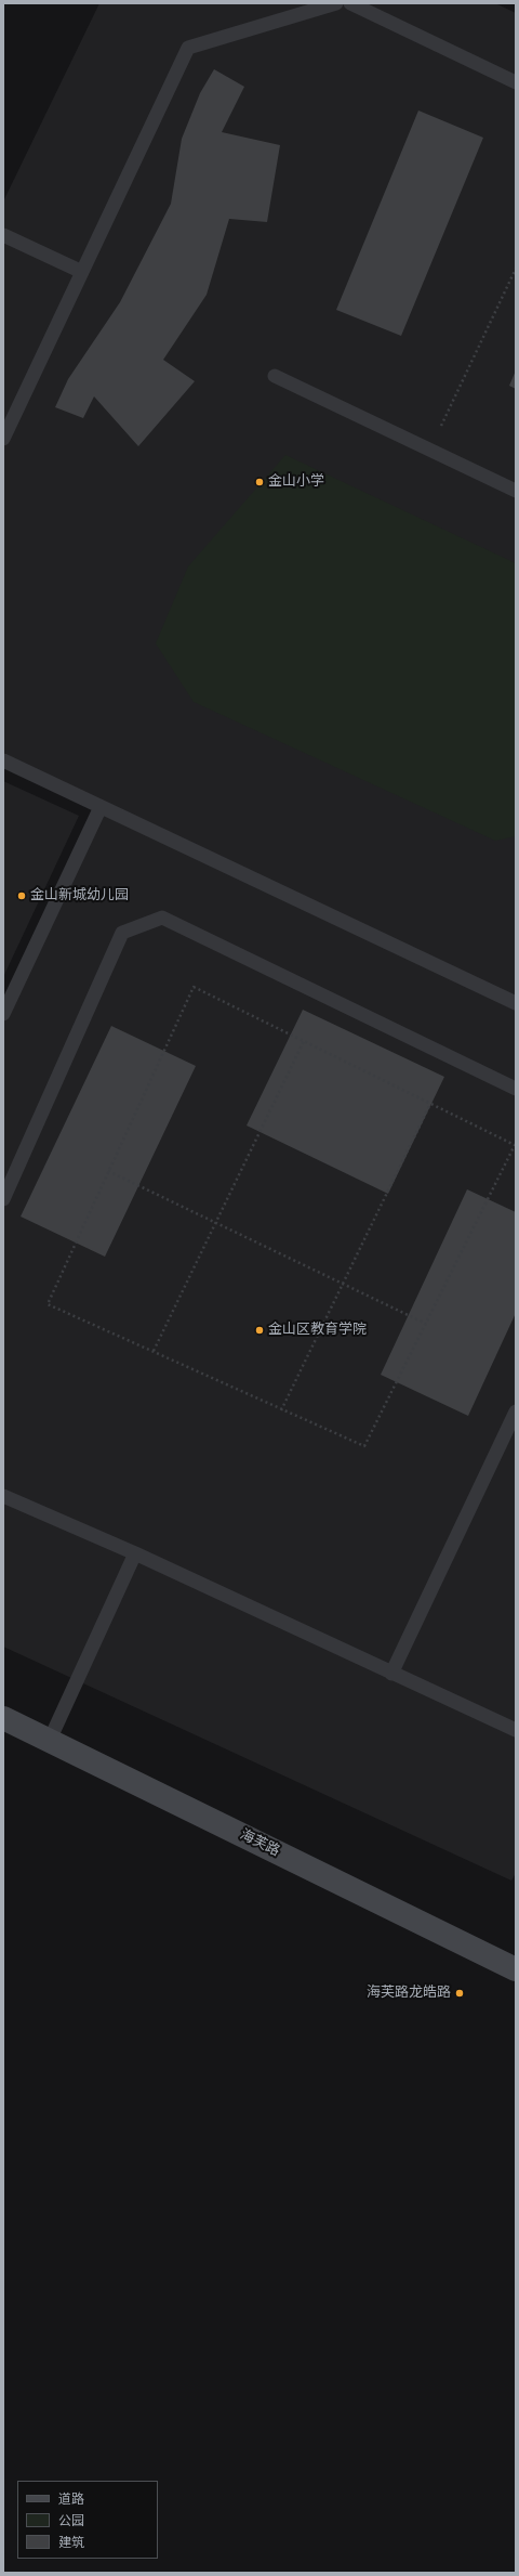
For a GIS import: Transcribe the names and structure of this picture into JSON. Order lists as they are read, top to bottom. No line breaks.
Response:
{"streets":{"street":["海芙路"]},"places":["金山小学","金山新城幼儿园","金山区教育学院","海芙路龙皓路"],"legend":["道路","公园","建筑"]}
